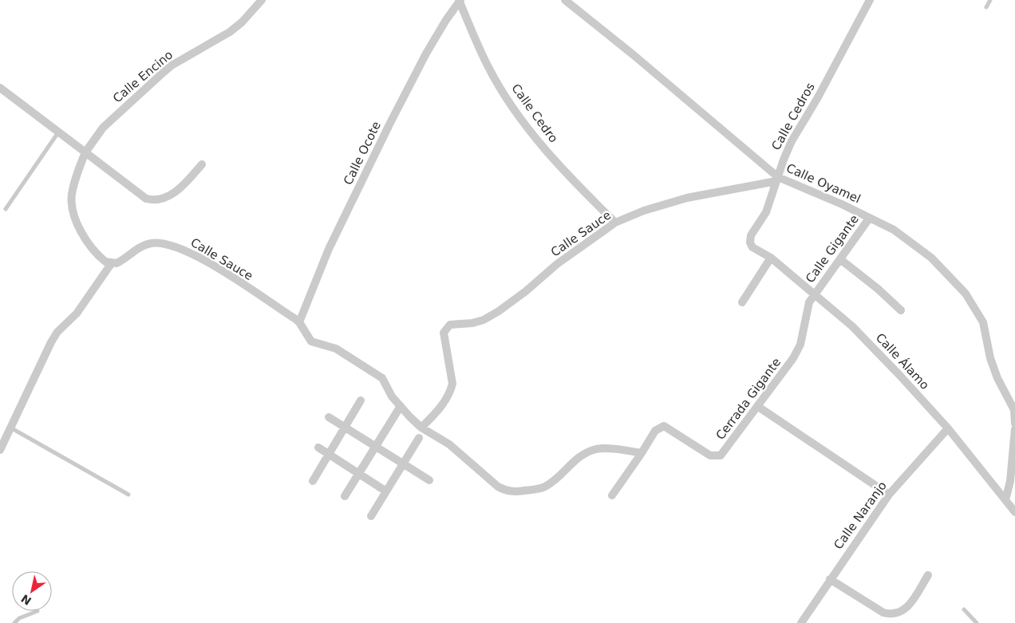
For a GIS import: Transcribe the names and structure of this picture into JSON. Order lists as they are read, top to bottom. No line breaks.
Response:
{"streets":{"street":["Calle Encino","Calle Cedro","Calle Cedros","Calle Ocote","Calle Oyamel","Calle Sauce","Calle Gigante","Calle Álamo","Cerrada Gigante","Calle Naranjo"]},"crossings":[["Calle Cedro","Calle Ocote"],["Calle Cedro","Calle Sauce"],["Calle Cedros","Calle Oyamel"],["Calle Cedros","Calle Sauce"],["Calle Cedros","Calle Álamo"],["Calle Ocote","Calle Sauce"],["Calle Oyamel","Calle Sauce"],["Calle Oyamel","Calle Gigante"],["Calle Sauce","Cerrada Gigante"],["Calle Gigante","Calle Álamo"],["Calle Gigante","Cerrada Gigante"],["Calle Álamo","Cerrada Gigante"],["Calle Álamo","Calle Naranjo"]],"north":"bottom left"}
